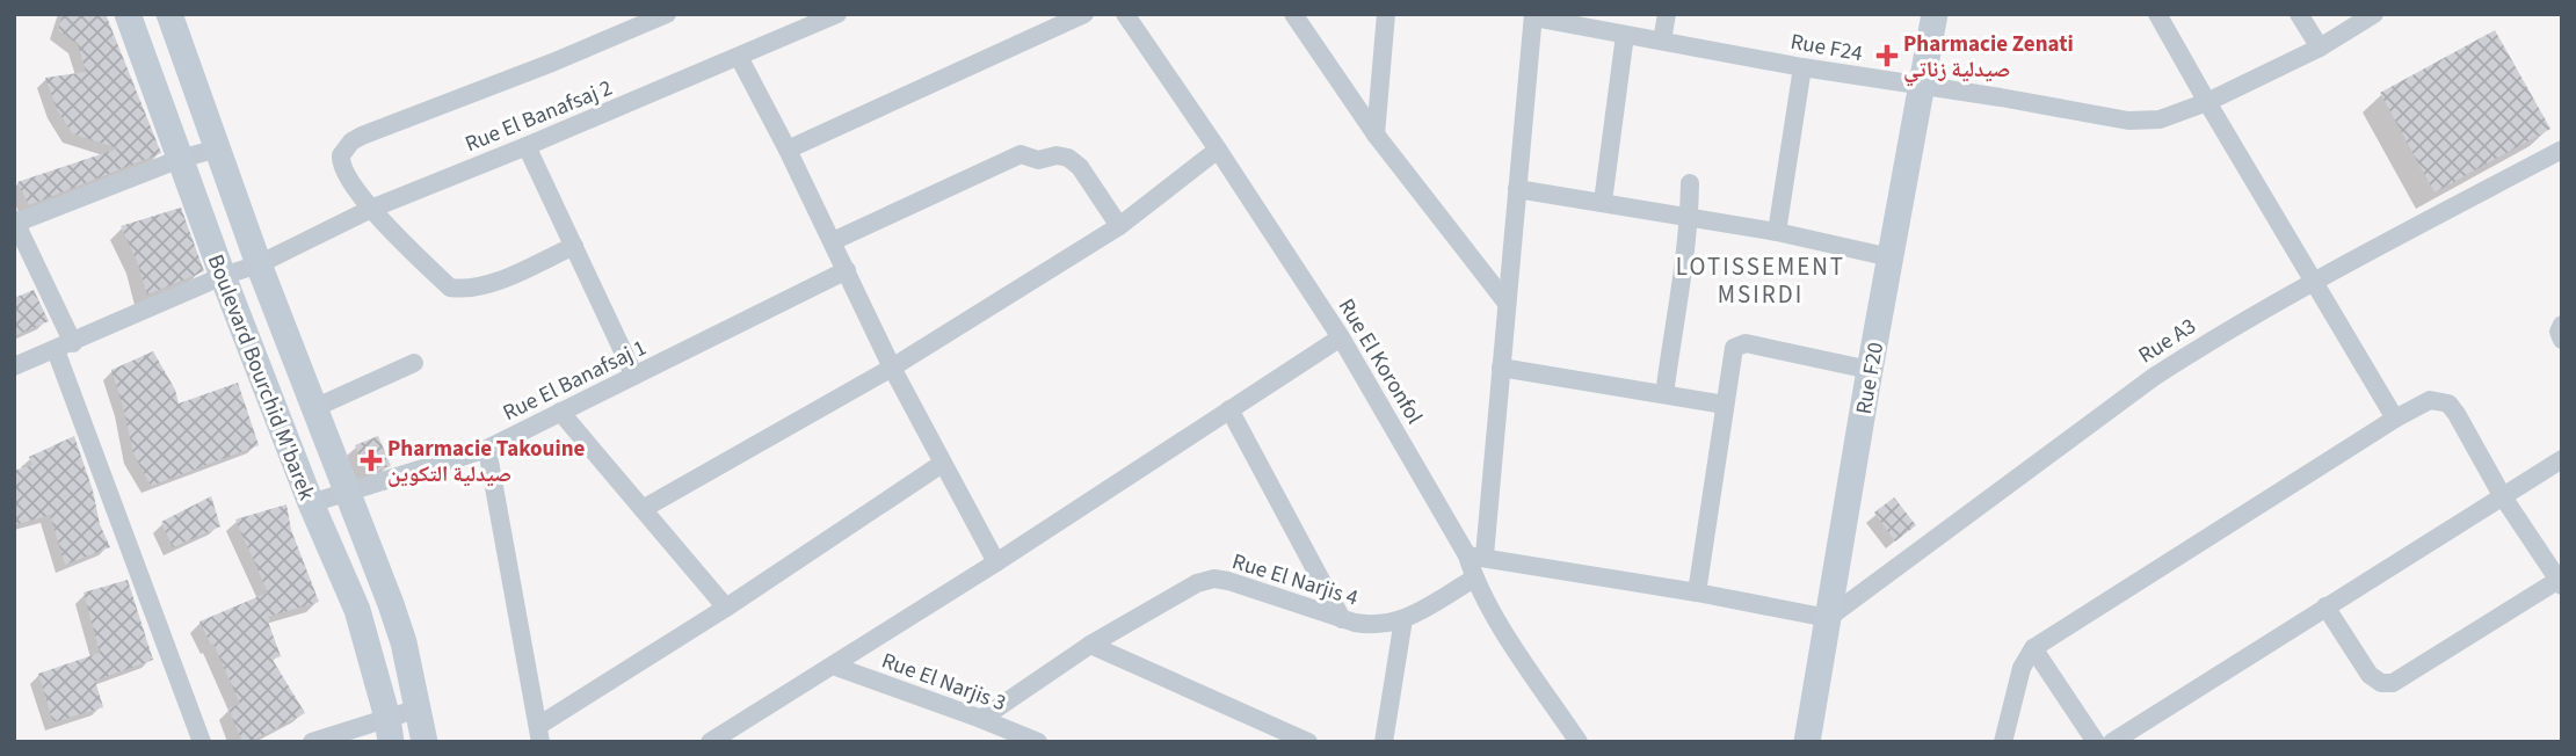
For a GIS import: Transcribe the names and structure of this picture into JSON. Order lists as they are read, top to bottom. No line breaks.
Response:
{"streets":{"main road":["Boulevard Bourchid M'barek","Rue F20"],"street":["Rue F24","Rue El Banafsaj 2","Rue A3","Rue El Koronfol","Rue El Banafsaj 1","Rue El Narjis 4","Rue El Narjis 3"]},"crossings":[["Rue F24","Rue F20"],["Rue El Banafsaj 2","Boulevard Bourchid M'barek"],["Rue A3","Rue F20"],["Boulevard Bourchid M'barek","Rue El Banafsaj 1"],["Rue El Narjis 4","Rue El Narjis 3"]],"districts":["LOTISSEMENT MSIRDI"],"places":{"health":["Pharmacie Zenati صيدلية زناتي","Pharmacie Takouine صيدلية التكوين"]}}
